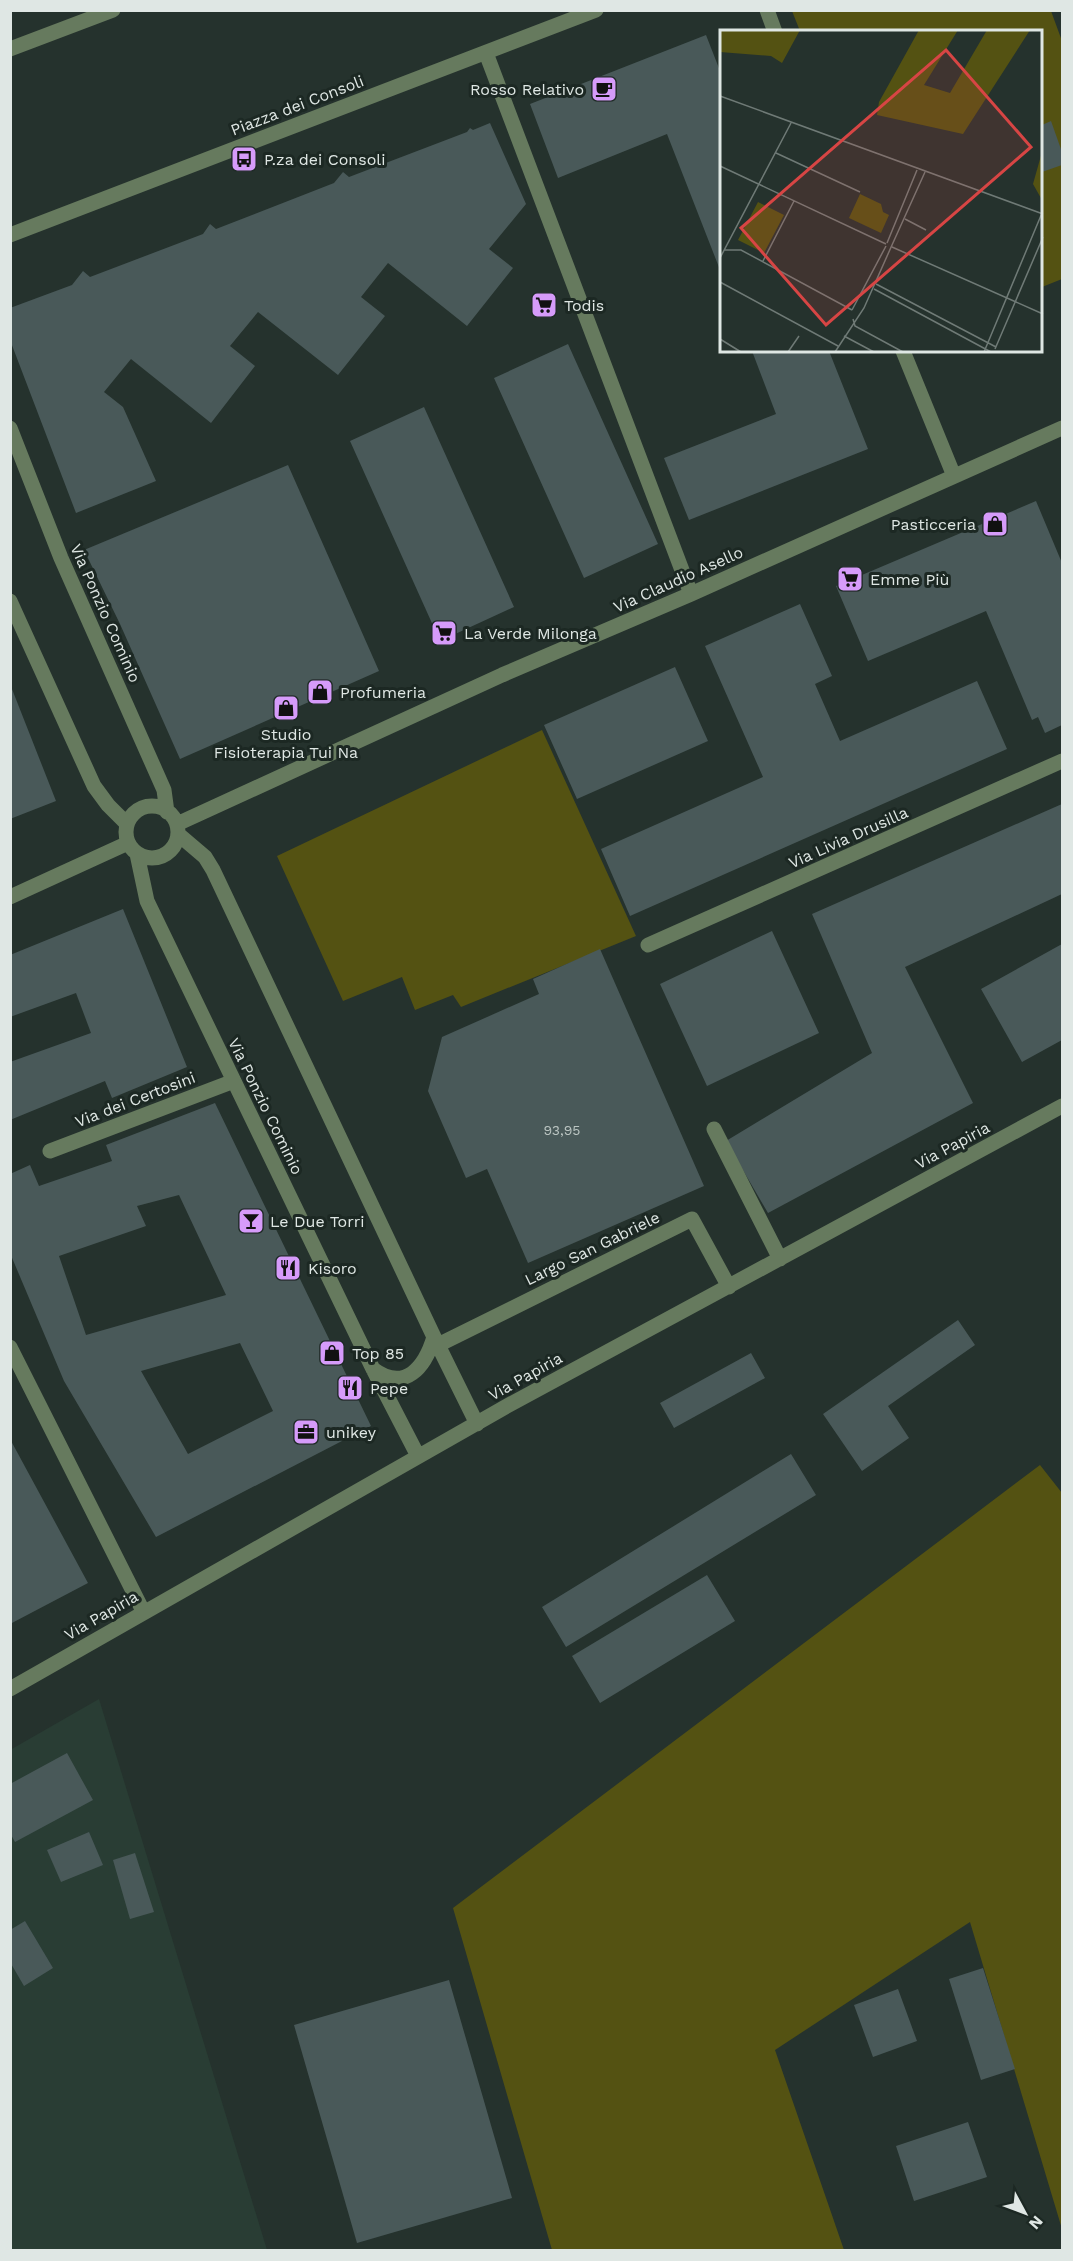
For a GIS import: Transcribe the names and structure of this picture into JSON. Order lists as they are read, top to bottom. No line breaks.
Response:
{"streets":{"street":["Piazza dei Consoli","Via Claudio Asello","Via Ponzio Cominio","Via Livia Drusilla","Via dei Certosini","Via Papiria","Largo San Gabriele"]},"crossings":[["Via Claudio Asello","Via Ponzio Cominio"],["Via Ponzio Cominio","Via dei Certosini"],["Via Ponzio Cominio","Via Papiria"],["Via Papiria","Largo San Gabriele"]],"places":{"cafe":["Rosso Relativo"],"bus stop":["P.za dei Consoli"],"supermarket":["Todis","Emme Più","La Verde Milonga"],"shop":["Pasticceria","Profumeria","Studio Fisioterapia Tui Na","Top 85"],"bar":["Le Due Torri"],"restaurant":["Kisoro","Pepe"],"office":["unikey"]},"house_numbers":["93,95"],"north":"bottom right"}
